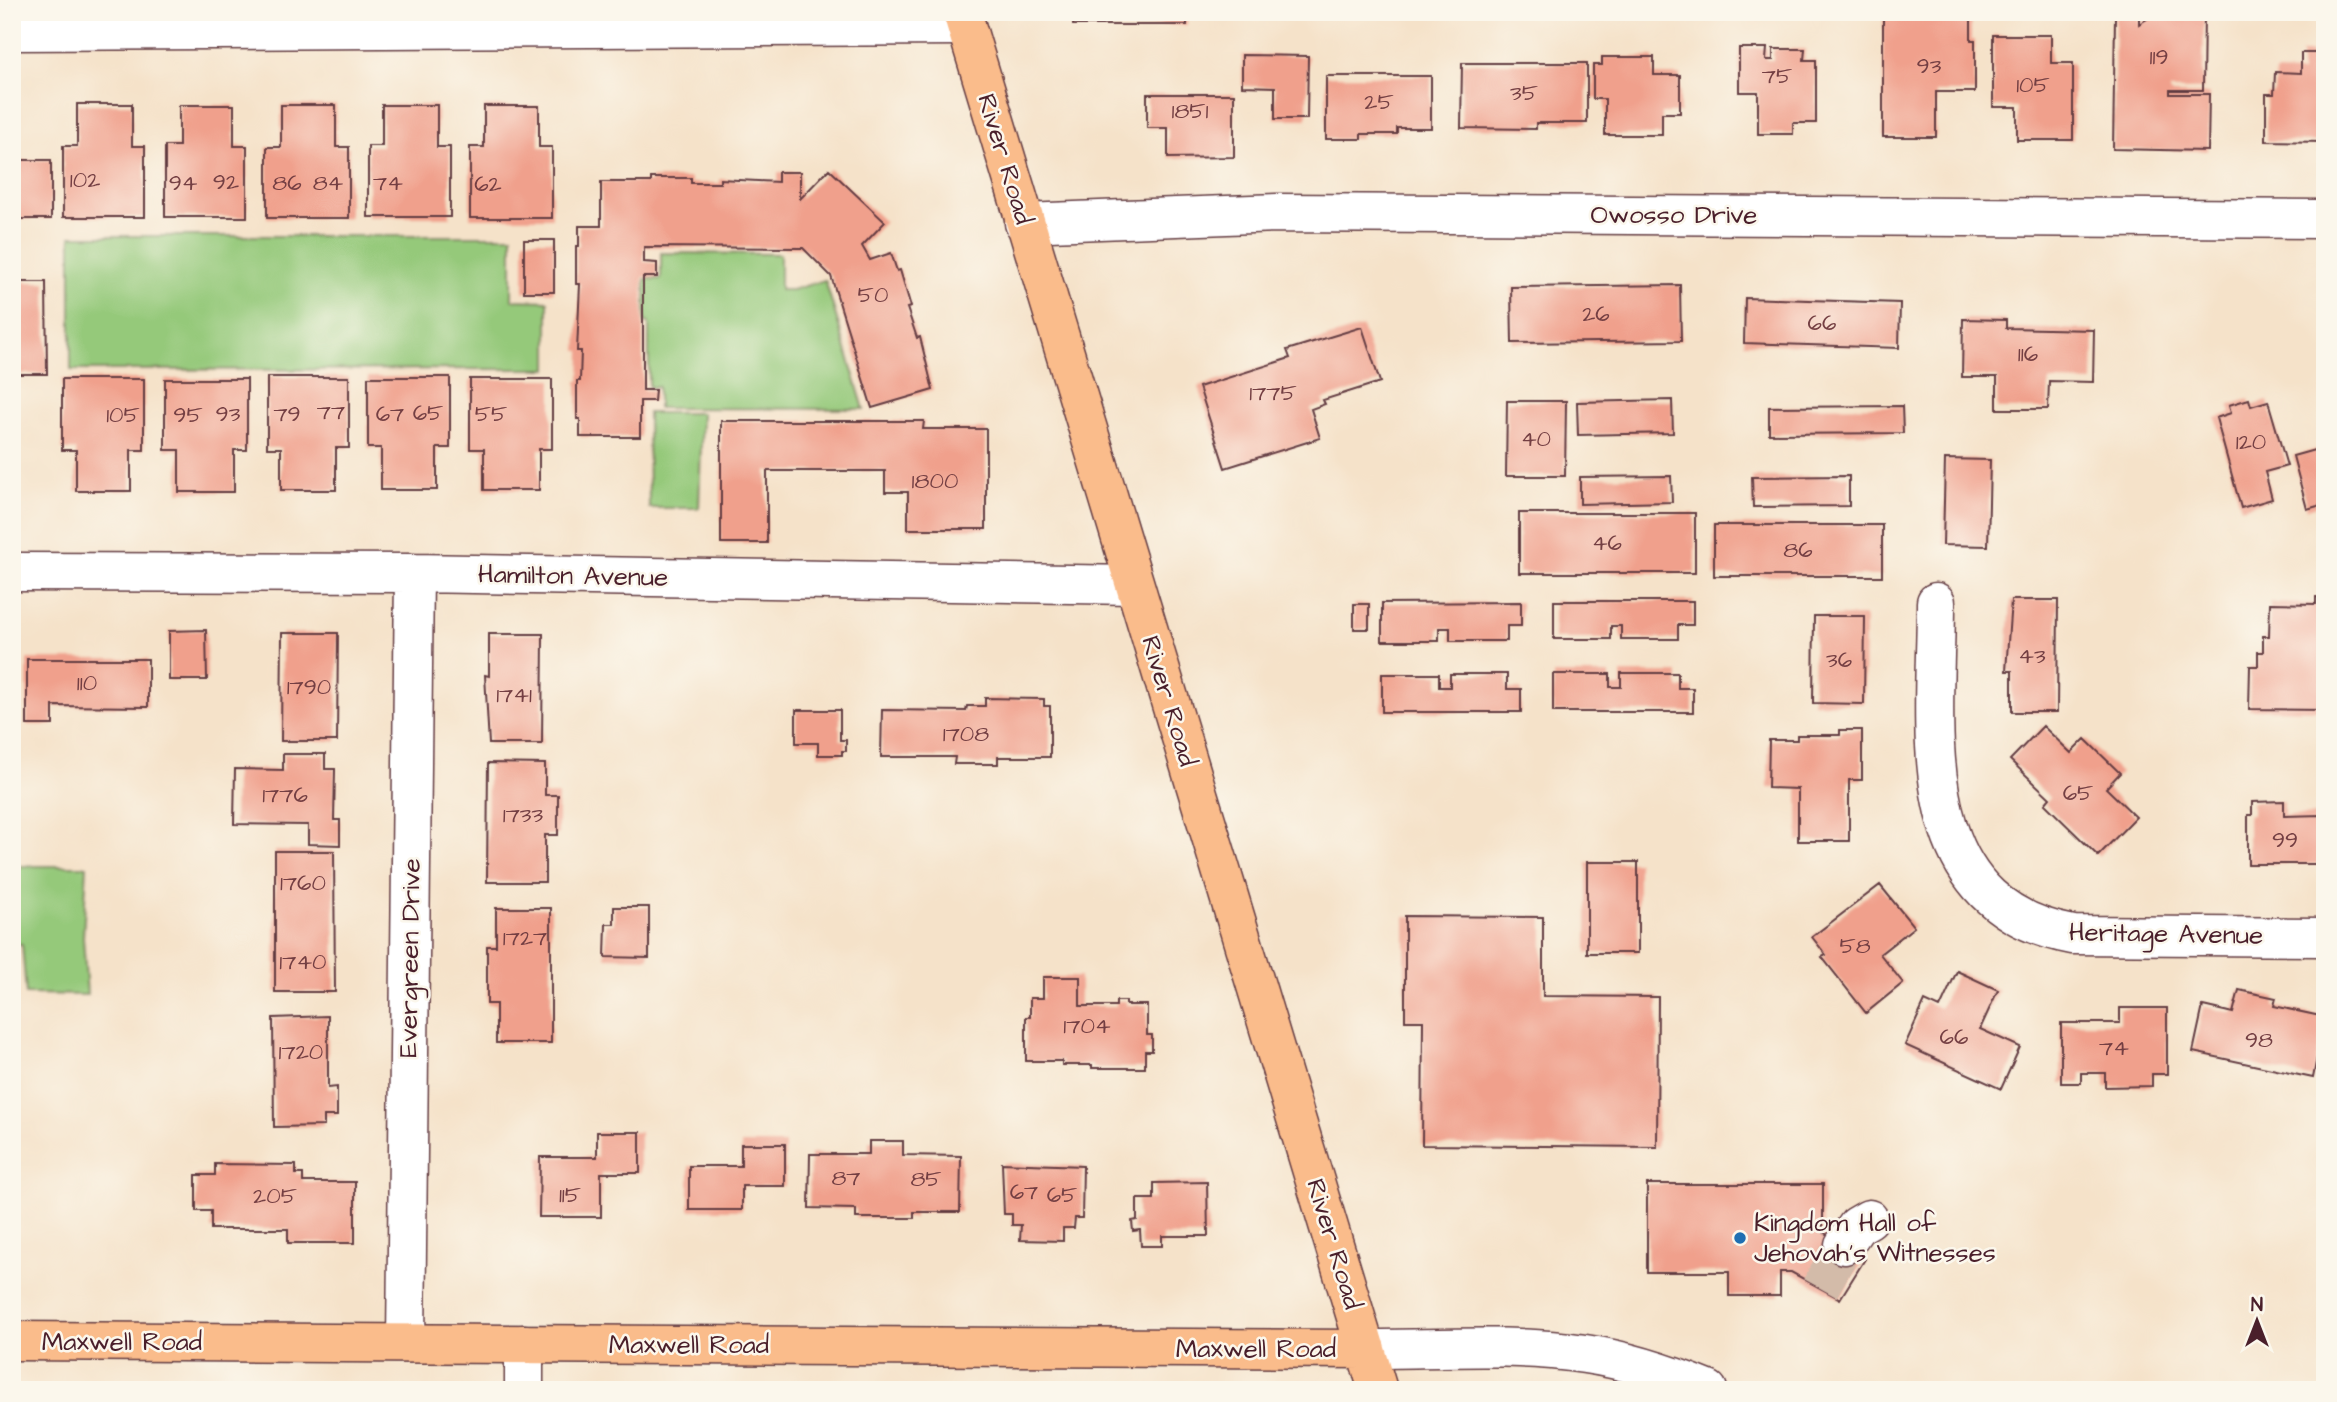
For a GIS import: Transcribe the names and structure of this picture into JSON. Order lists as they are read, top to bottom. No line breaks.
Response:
{"streets":{"main road":["River Road","Maxwell Road"],"street":["Owosso Drive","Hamilton Avenue","Heritage Avenue","Evergreen Drive"]},"crossings":[["River Road","Owosso Drive"],["River Road","Hamilton Avenue"],["River Road","Maxwell Road"],["Hamilton Avenue","Evergreen Drive"],["Evergreen Drive","Maxwell Road"]],"places":["Kingdom Hall of Jehovah's Witnesses"],"house_numbers":["119","93","75","105","35","25","1851","102","92","94","86","84","74","62","50","26","66","116","1775","77","65","93","79","67","55","105","95","40","120","1800","46","86","43","36","110","1790","1741","1708","65","1776","1733","99","1760","1727","58","1740","1704","66","98","74","1720","87","85","67","115","65","205"],"north":"top"}
